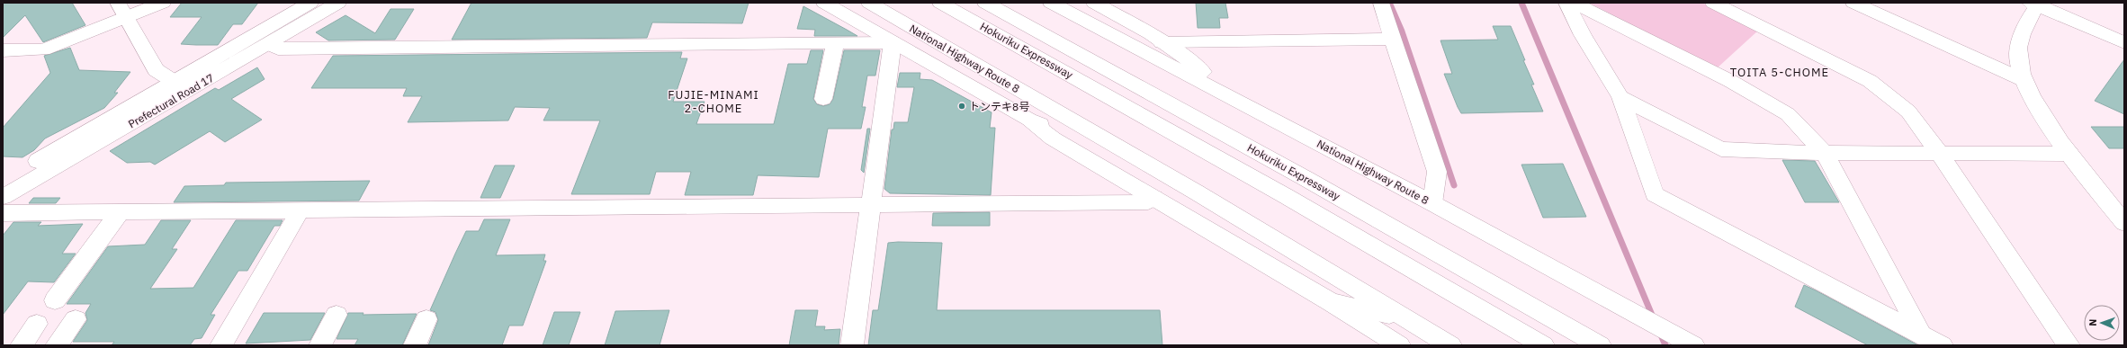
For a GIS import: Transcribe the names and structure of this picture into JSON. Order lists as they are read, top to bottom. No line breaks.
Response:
{"streets":{"main road":["Hokuriku Expressway","National Highway Route 8","Prefectural Road 17"]},"districts":["TOITA 5-CHOME","FUJIE-MINAMI 2-CHOME"],"places":["トンテキ8号"],"north":"left"}
